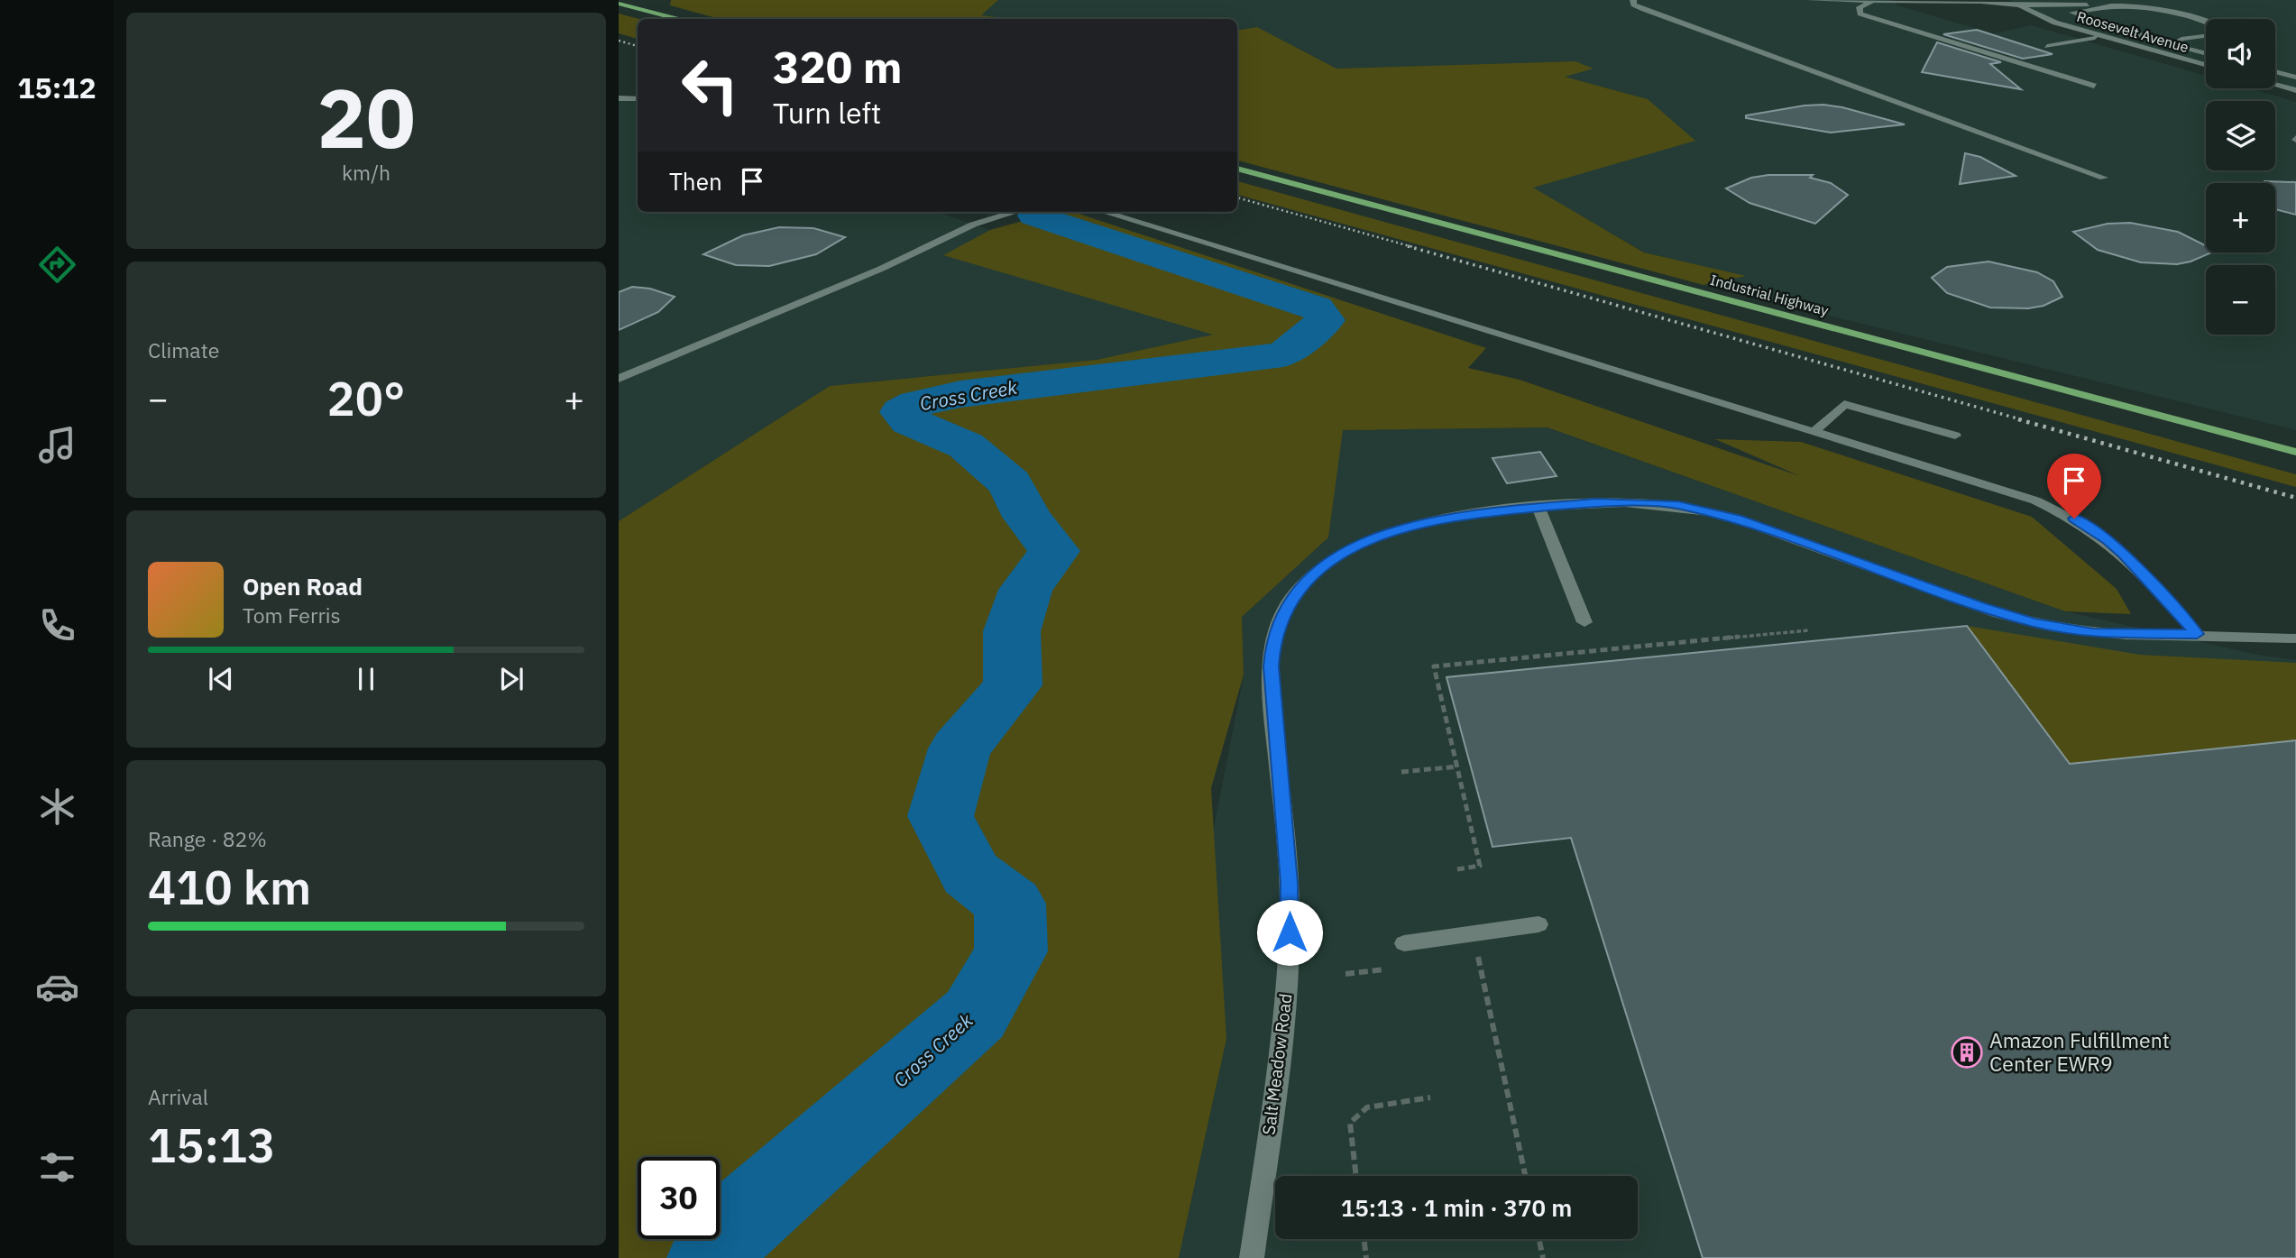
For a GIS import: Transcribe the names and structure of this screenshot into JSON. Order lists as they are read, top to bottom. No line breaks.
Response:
{"streets":{"main road":["Industrial Highway"],"street":["Roosevelt Avenue","Salt Meadow Road"]},"water":["Cross Creek"],"places":{"building":["Amazon Fulfillment Center EWR9"]},"page":{"tabs":"15:12","tile":[["20","km/h"],"Climate",["Range · 82%","410 km"],["Arrival","15:13"]],"map_buttons":["+","−"],"turn":["320 m","Turn left"],"then":"Then","heat":["−","20°","+"],"song":["Open Road","Tom Ferris"],"limit":"30","trip":"15:13 · 1 min · 370 m"}}
